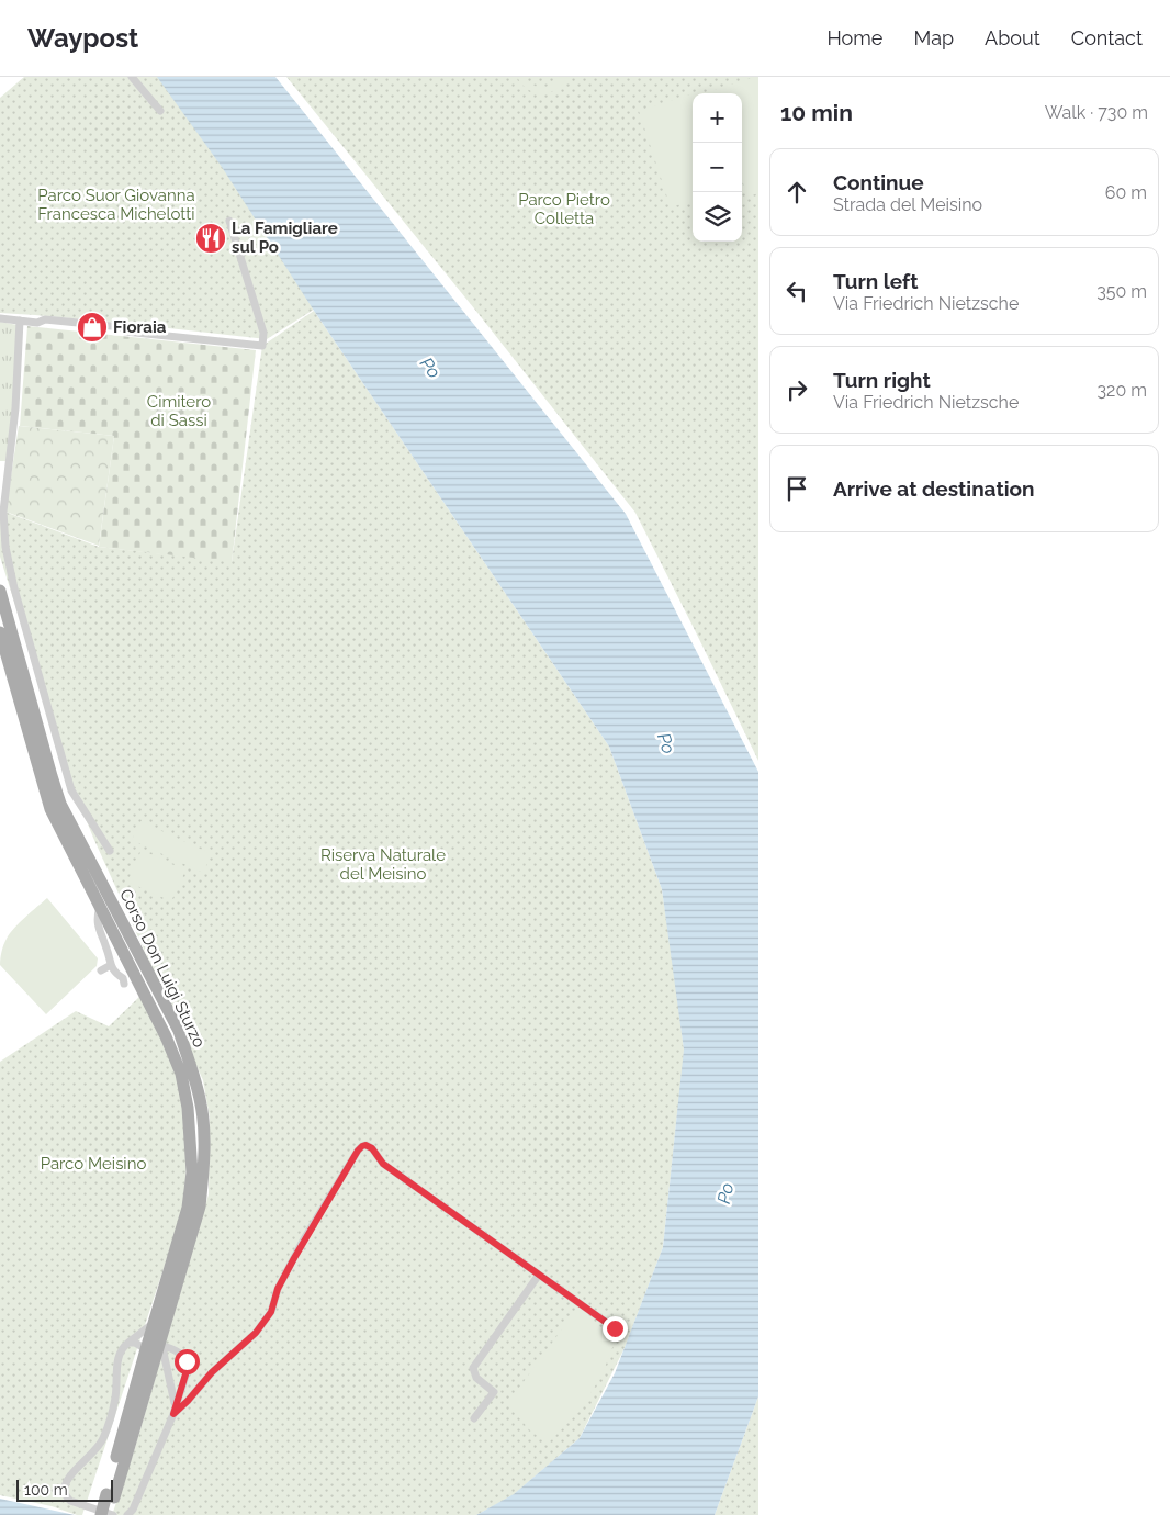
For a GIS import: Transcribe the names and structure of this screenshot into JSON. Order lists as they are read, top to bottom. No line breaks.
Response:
{"streets":{"main road":["Corso Don Luigi Sturzo"]},"water":["Po"],"parks":["Parco Suor Giovanna Francesca Michelotti","Parco Pietro Colletta","Cimitero di Sassi","Riserva Naturale del Meisino","Parco Meisino"],"places":{"restaurant":["La Famigliare sul Po"],"shop":["Fioraia"]},"scale_bar":"100 m","page":{"header":"Waypost","nav":["Home","Map","About","Contact"],"heading":["10 min","Walk · 730 m"],"map_buttons":["+","−"],"list":[["Continue","Strada del Meisino","60 m"],["Turn left","Via Friedrich Nietzsche","350 m"],["Turn right","Via Friedrich Nietzsche","320 m"],"Arrive at destination"],"scale":"100 m"}}
